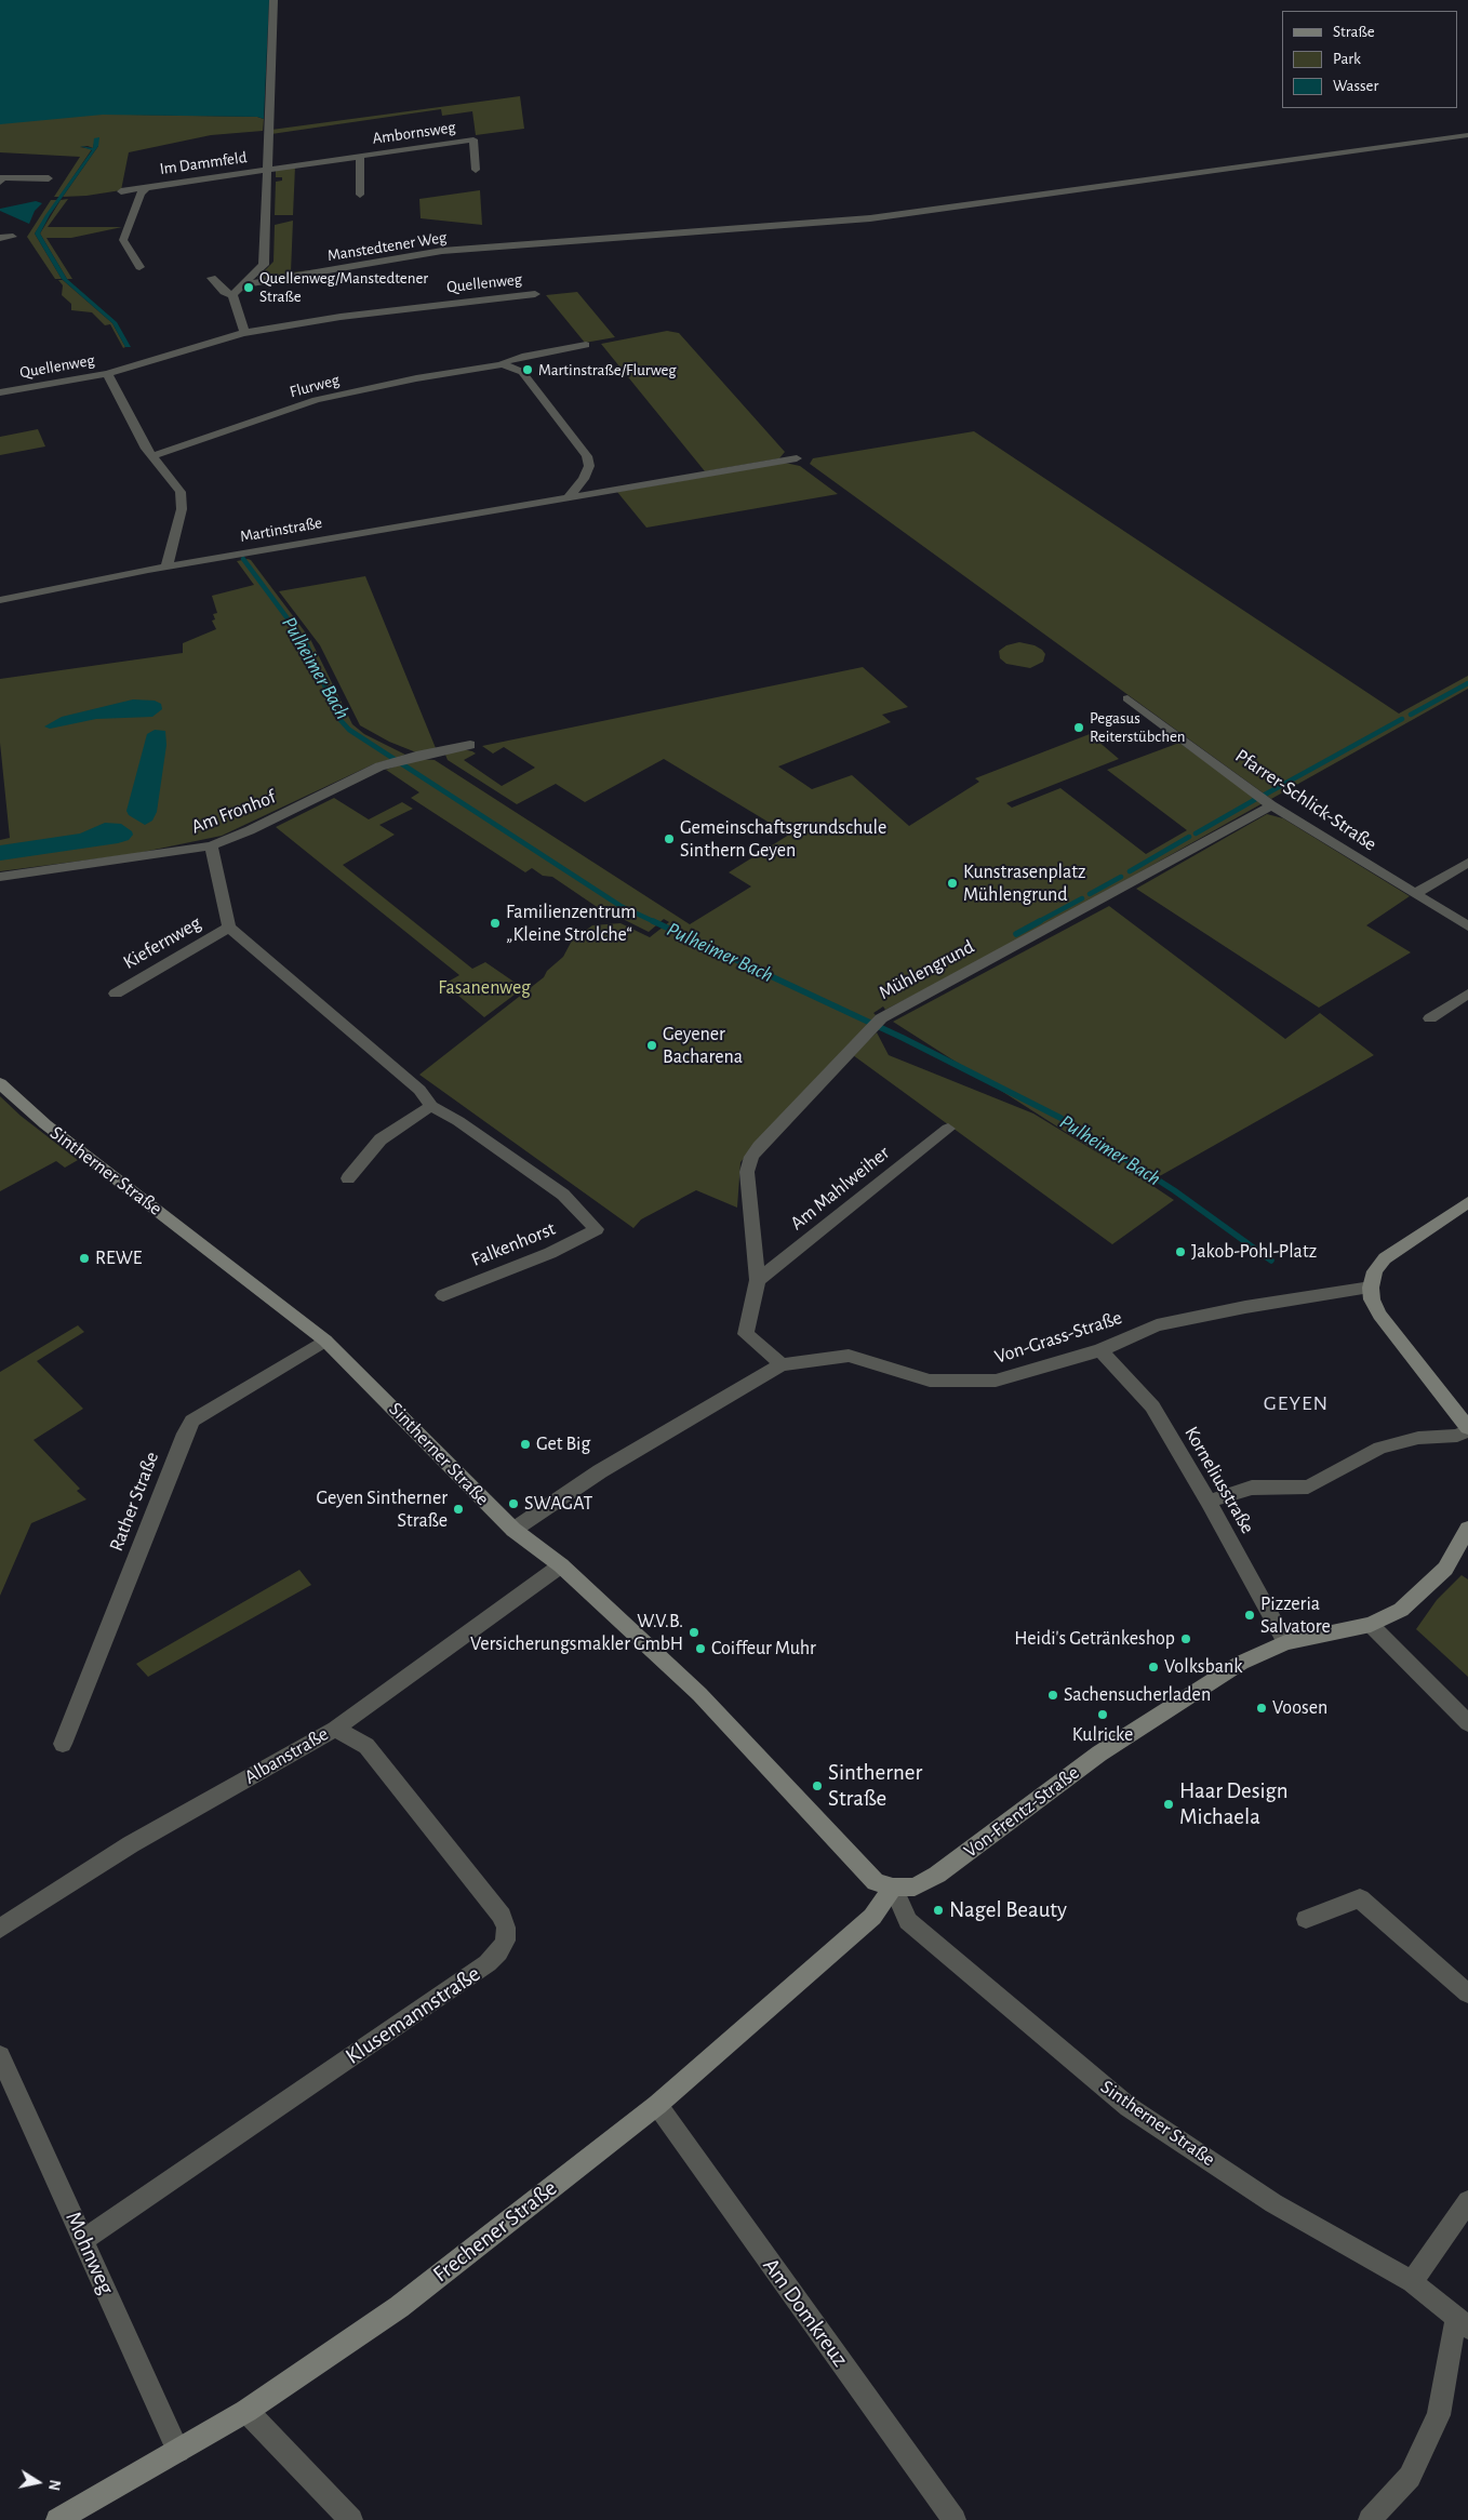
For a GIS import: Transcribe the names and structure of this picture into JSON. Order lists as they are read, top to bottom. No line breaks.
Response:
{"streets":{"street":["Ambornsweg","Im Dammfeld","Manstedtener Weg","Quellenweg","Flurweg","Martinstraße","Pfarrer-Schlick-Straße","Am Fronhof","Kiefernweg","Mühlengrund","Sintherner Straße","Am Mahlweiher","Falkenhorst","Von-Grass-Straße","Korneliusstraße","Rather Straße","Albanstraße","Von-Frentz-Straße","Klusemannstraße","Frechener Straße","Mohnweg","Am Domkreuz"]},"crossings":[["Ambornsweg","Im Dammfeld"],["Pfarrer-Schlick-Straße","Mühlengrund"],["Mühlengrund","Am Mahlweiher"],["Mühlengrund","Von-Grass-Straße"],["Sintherner Straße","Von-Grass-Straße"],["Sintherner Straße","Rather Straße"],["Sintherner Straße","Albanstraße"],["Sintherner Straße","Von-Frentz-Straße"],["Sintherner Straße","Frechener Straße"],["Von-Grass-Straße","Korneliusstraße"],["Korneliusstraße","Von-Frentz-Straße"],["Albanstraße","Klusemannstraße"],["Von-Frentz-Straße","Frechener Straße"],["Klusemannstraße","Mohnweg"],["Frechener Straße","Mohnweg"],["Frechener Straße","Am Domkreuz"]],"districts":["GEYEN"],"water":["Pulheimer Bach"],"parks":["Fasanenweg"],"places":["Quellenweg/Manstedtener Straße","Martinstraße/Flurweg","Pegasus Reiterstübchen","Gemeinschaftsgrundschule Sinthern Geyen","Kunstrasenplatz Mühlengrund","Familienzentrum „Kleine Strolche“","Geyener Bacharena","Jakob-Pohl-Platz","REWE","Get Big","SWAGAT","Geyen Sintherner Straße","Pizzeria Salvatore","W.V.B. Versicherungsmakler GmbH","Heidi's Getränkeshop","Coiffeur Muhr","Volksbank","Sachensucherladen","Voosen","Kulricke","Sintherner Straße","Haar Design Michaela","Nagel Beauty"],"legend":["Straße","Park","Wasser"],"north":"right"}
